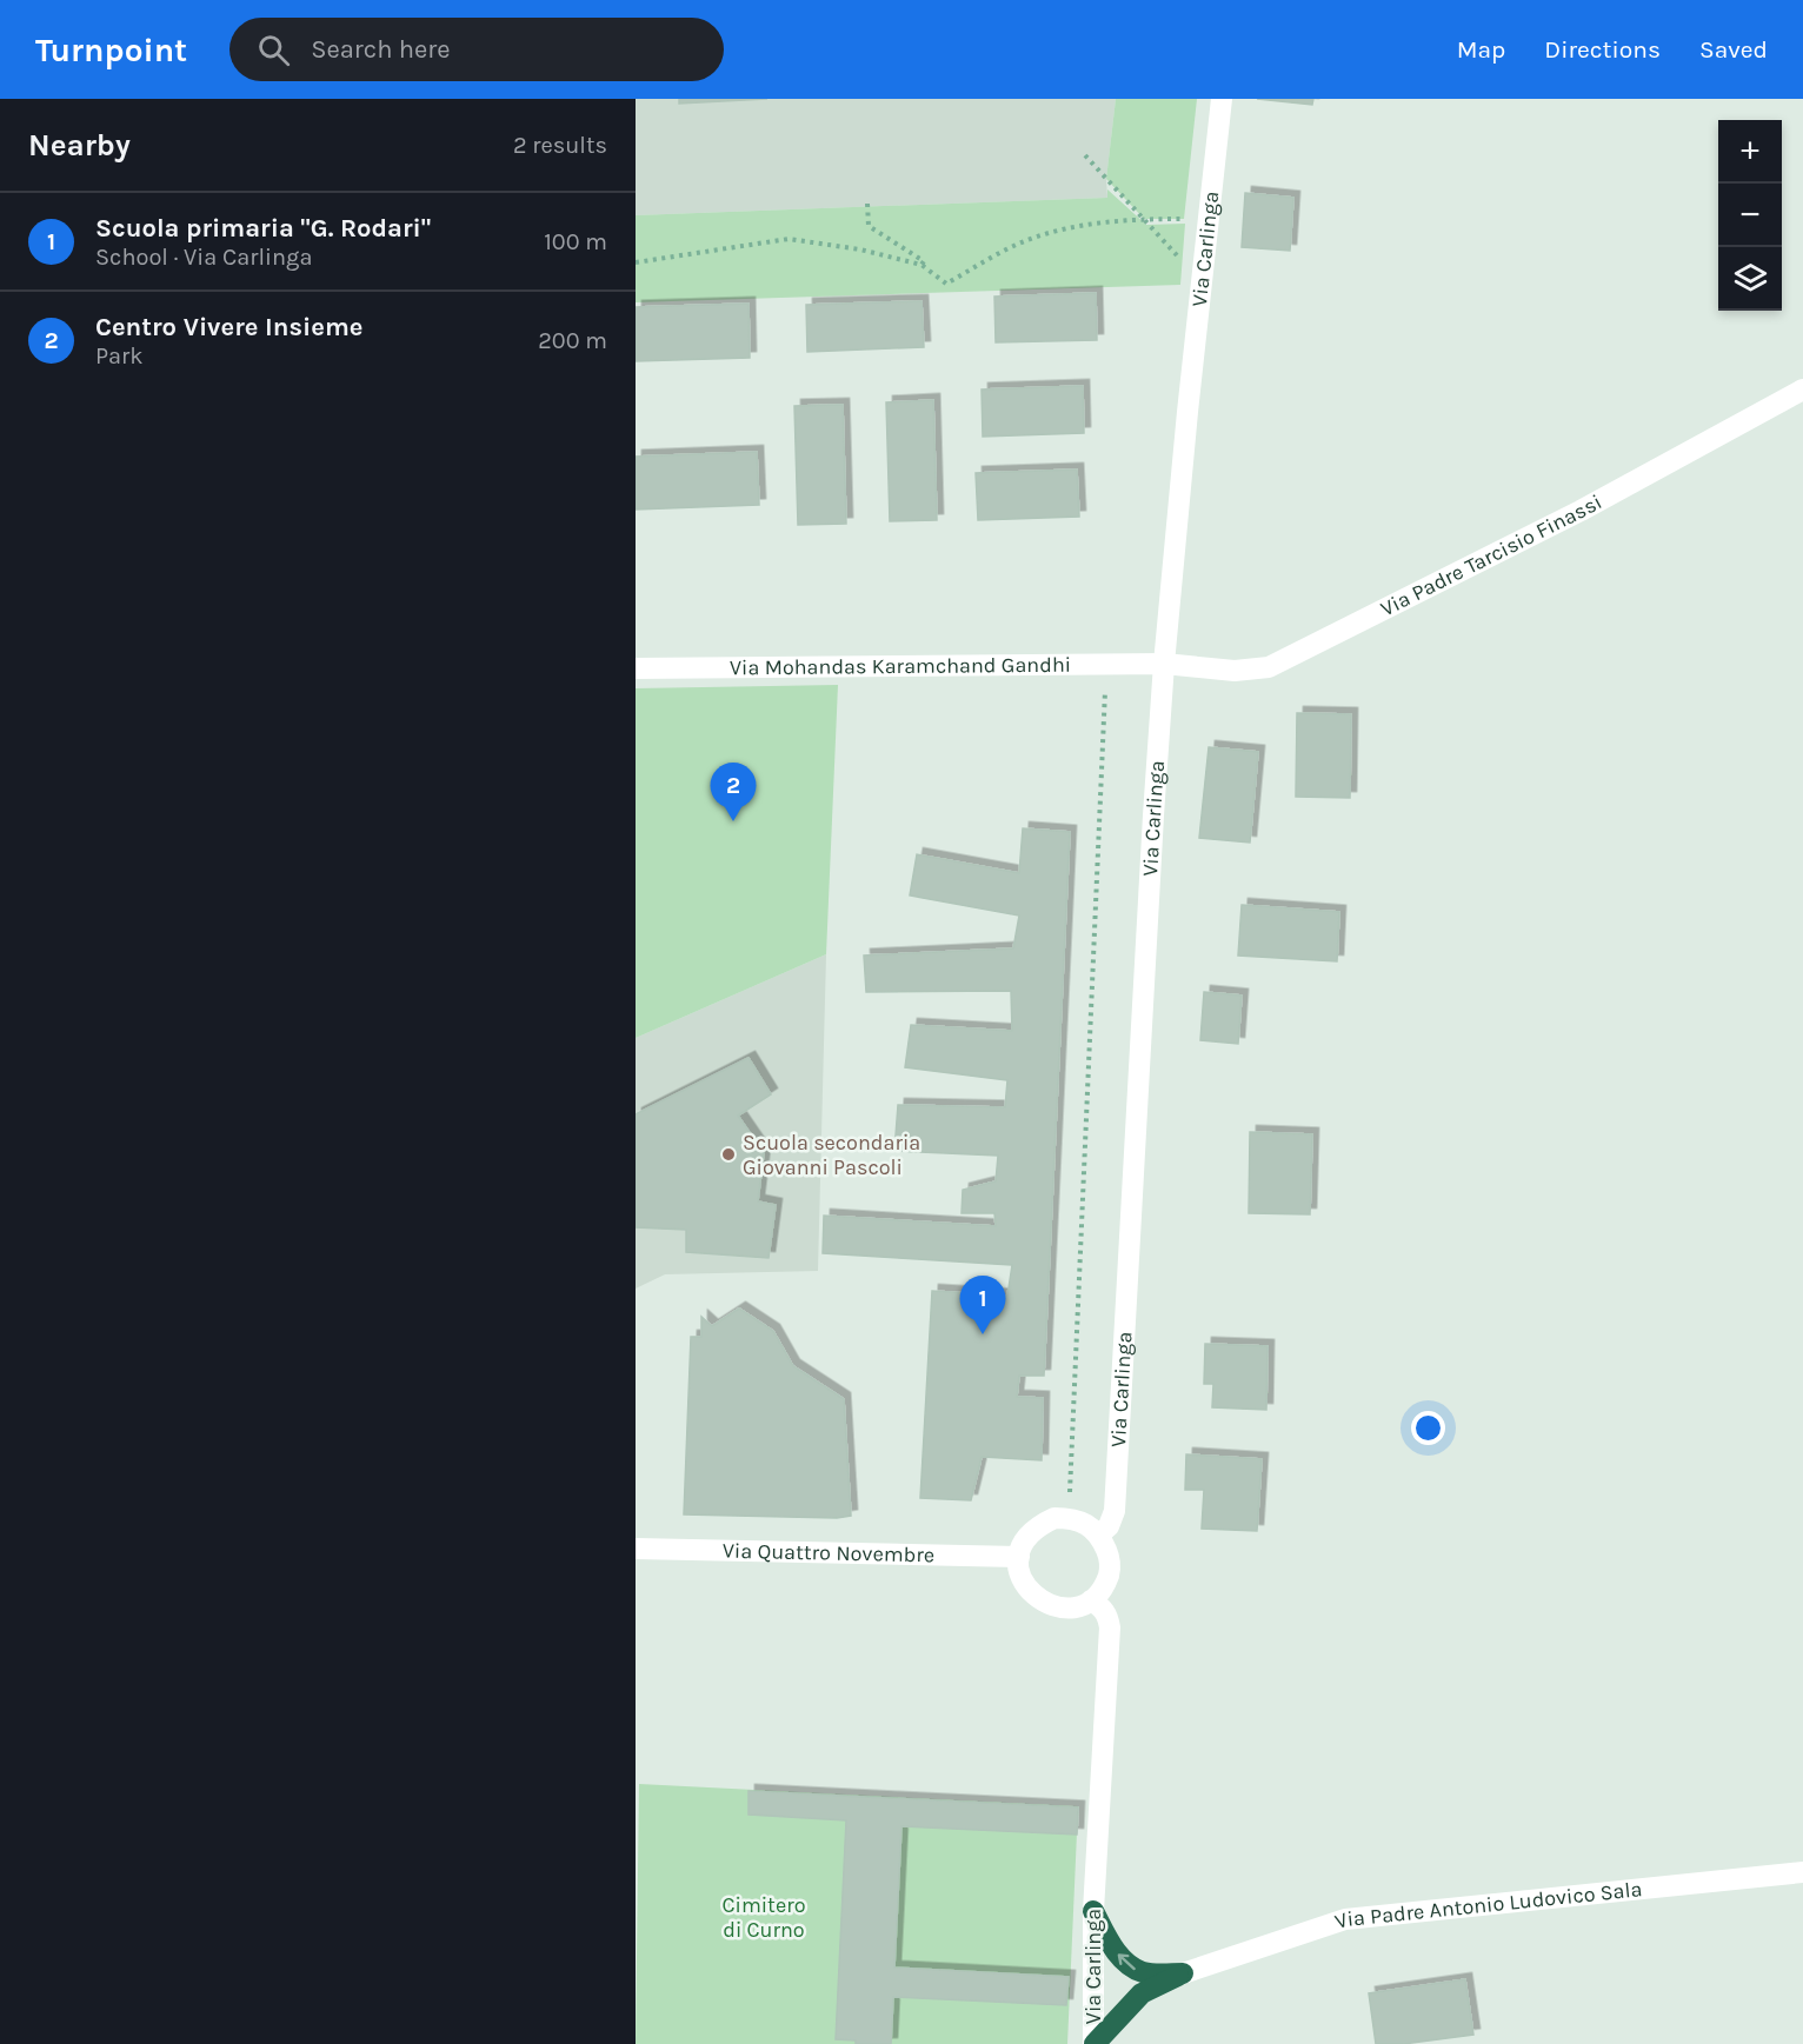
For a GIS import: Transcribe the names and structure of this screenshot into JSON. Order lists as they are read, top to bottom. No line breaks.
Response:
{"streets":{"street":["Via Carlinga","Via Padre Tarcisio Finassi","Via Mohandas Karamchand Gandhi","Via Quattro Novembre","Via Padre Antonio Ludovico Sala"]},"crossings":[["Via Carlinga","Via Padre Tarcisio Finassi"],["Via Carlinga","Via Mohandas Karamchand Gandhi"],["Via Carlinga","Via Quattro Novembre"],["Via Padre Tarcisio Finassi","Via Mohandas Karamchand Gandhi"]],"parks":["Cimitero di Curno"],"places":["Scuola secondaria Giovanni Pascoli"],"page":{"header":"Turnpoint","search":"Search here","nav":["Map","Directions","Saved"],"heading":["Nearby","2 results"],"map_buttons":["+","−"],"list":[{"mark":"1","name":"Scuola primaria \"G. Rodari\"","note":"School · Via Carlinga","value":"100 m"},{"mark":"2","name":"Centro Vivere Insieme","note":"Park","value":"200 m"}],"pins":["2","1"]}}
